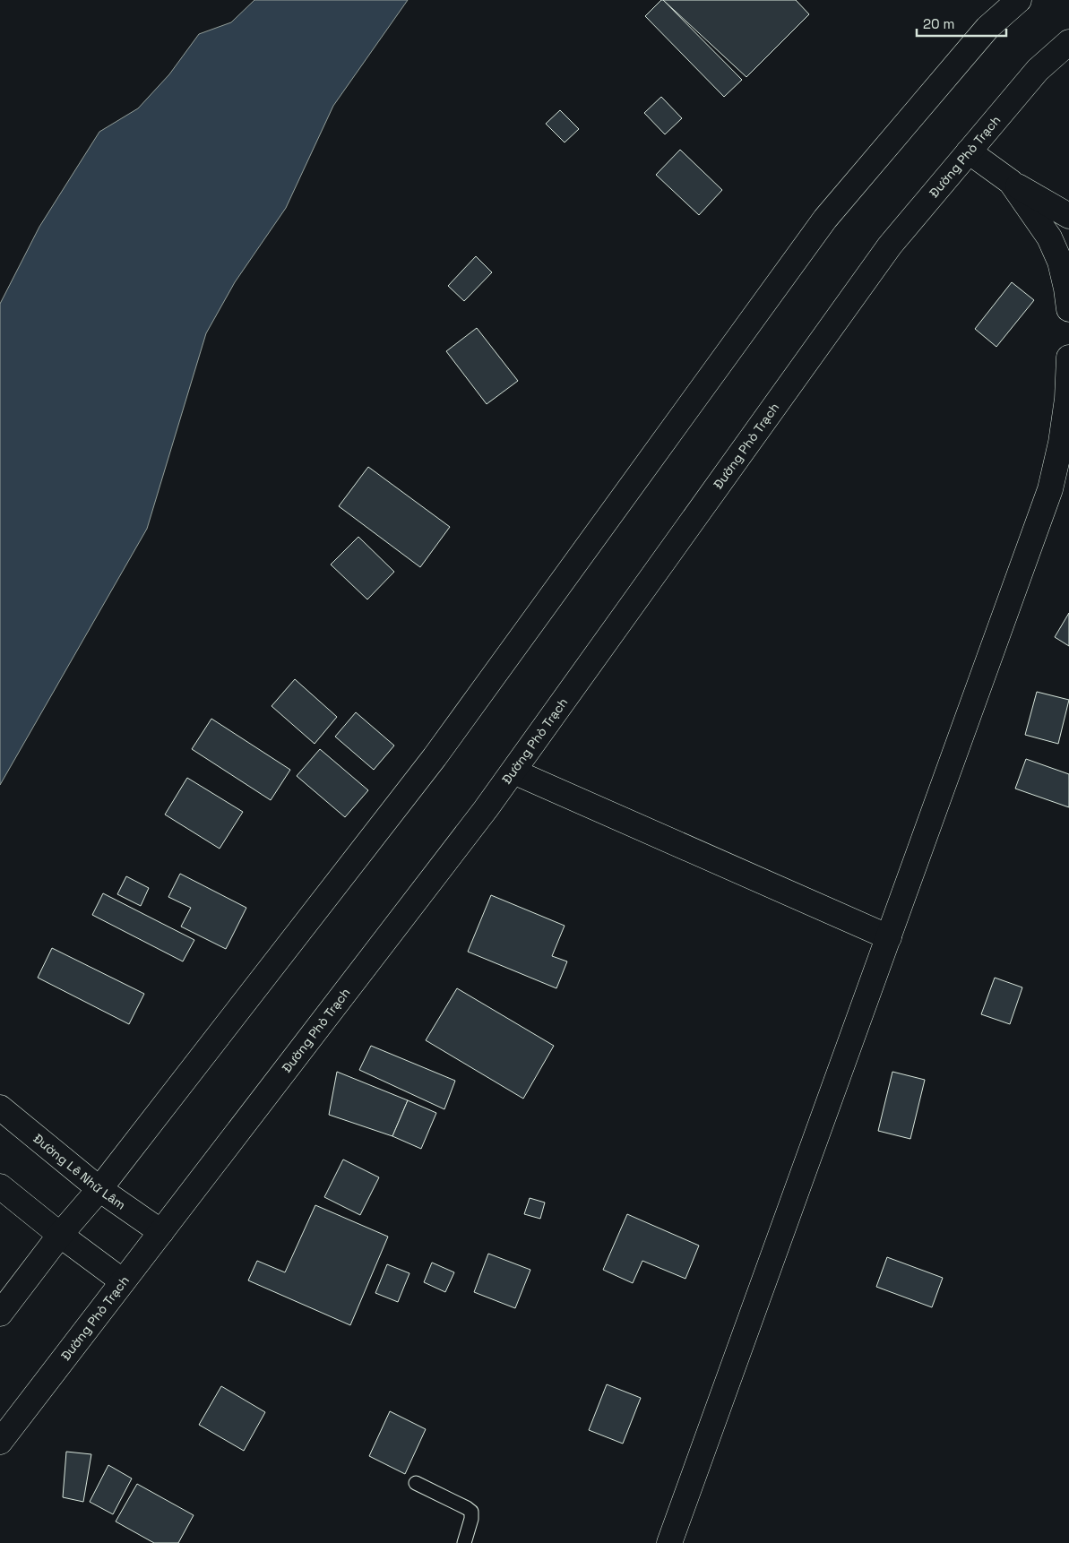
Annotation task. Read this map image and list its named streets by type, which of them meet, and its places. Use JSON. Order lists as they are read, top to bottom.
{
  "streets": {
    "main road": ["Đường Phò Trạch", "Đường Lê Nhữ Lâm"]
  },
  "crossings": [
    ["Đường Phò Trạch", "Đường Lê Nhữ Lâm"]
  ],
  "scale_bar": "20 m"
}
